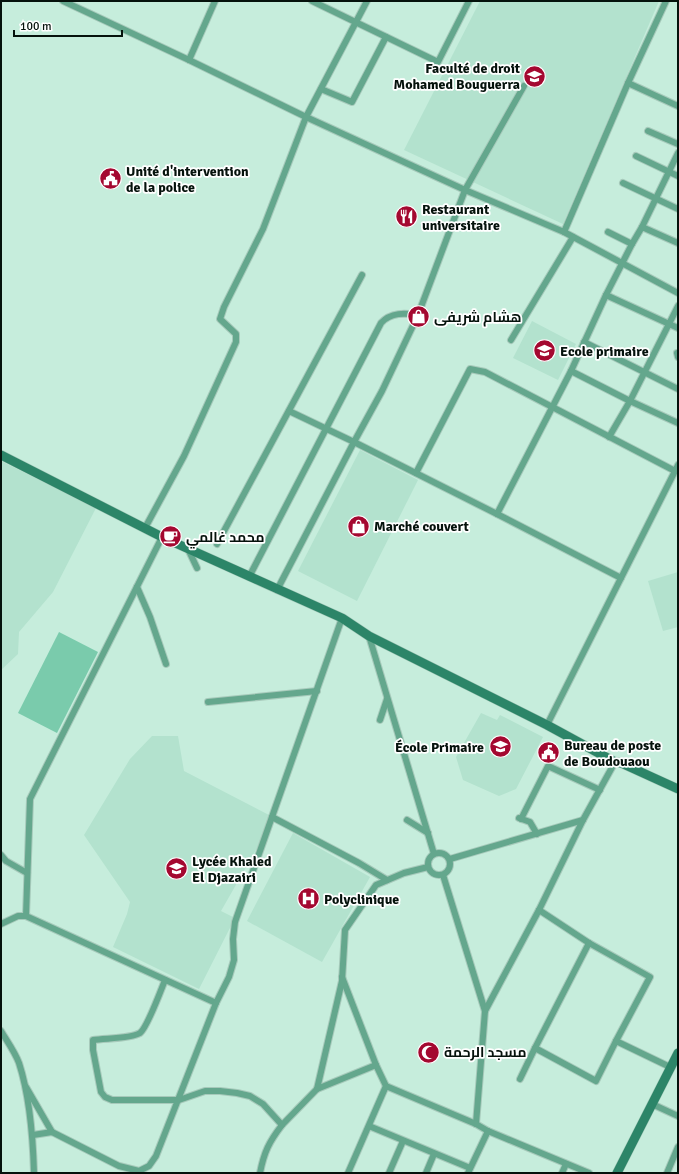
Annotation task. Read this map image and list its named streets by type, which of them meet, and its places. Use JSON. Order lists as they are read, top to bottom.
{
  "places": {
    "school or university": [
      "Faculté de droit Mohamed Bouguerra",
      "Ecole primaire",
      "École Primaire",
      "Lycée Khaled El Djazairi"
    ],
    "public building": ["Unité d'intervention de la police", "Bureau de poste de Boudouaou"],
    "restaurant": ["Restaurant universitaire"],
    "shop": ["هشام شريفى", "Marché couvert"],
    "cafe": ["محمد غالمي"],
    "hospital": ["Polyclinique"],
    "mosque": ["مسجد الرحمة"]
  },
  "scale_bar": "100 m"
}
